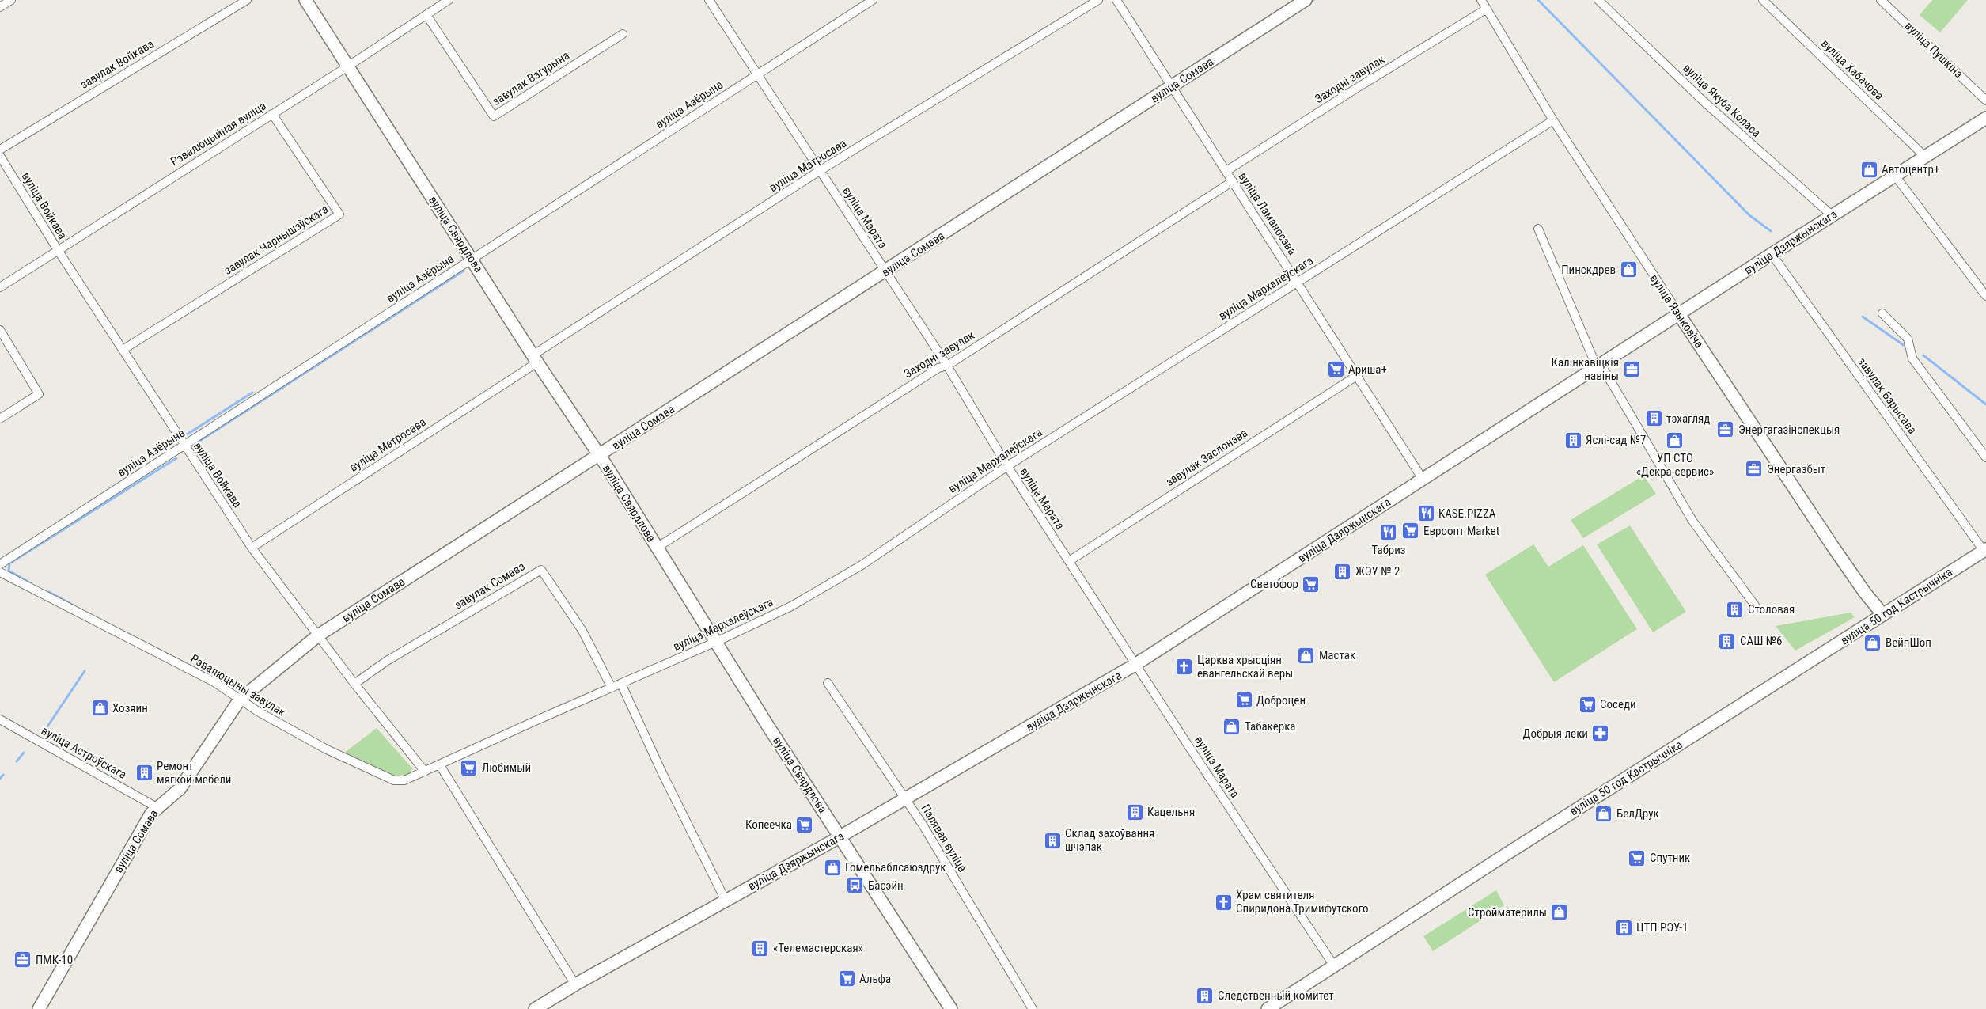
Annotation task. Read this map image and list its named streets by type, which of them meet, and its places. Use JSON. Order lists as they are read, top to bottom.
{
  "streets": {
    "street": [
      "вуліца Пушкіна",
      "завулак Войкава",
      "вуліца Хабачова",
      "завулак Вагурына",
      "Заходні завулак",
      "вуліца Сомава",
      "вуліца Якуба Коласа",
      "вуліца Азёрына",
      "Рэвалюцыйная вуліца",
      "вуліца Матросава",
      "вуліца Войкава",
      "вуліца Ламаносава",
      "вуліца Марата",
      "вуліца Свярдлова",
      "завулак Чарнышэўскага",
      "вуліца Дзяржынскага",
      "вуліца Мархалеўскага",
      "вуліца Языковіча",
      "завулак Барысава",
      "завулак Заслонава",
      "завулак Сомава",
      "вуліца 50 год Кастрычніка",
      "Рэвалюцыны завулак",
      "вуліца Астроўскага",
      "Палявая вуліца"
    ]
  },
  "crossings": [
    ["вуліца Хабачова", "вуліца Дзяржынскага"],
    ["завулак Вагурына", "Рэвалюцыйная вуліца"],
    ["Заходні завулак", "вуліца Ламаносава"],
    ["Заходні завулак", "вуліца Марата"],
    ["Заходні завулак", "вуліца Свярдлова"],
    ["Заходні завулак", "вуліца Языковіча"],
    ["вуліца Сомава", "вуліца Войкава"],
    ["вуліца Сомава", "вуліца Ламаносава"],
    ["вуліца Сомава", "вуліца Марата"],
    ["вуліца Сомава", "вуліца Свярдлова"],
    ["вуліца Сомава", "Рэвалюцыны завулак"],
    ["вуліца Сомава", "вуліца Астроўскага"],
    ["вуліца Якуба Коласа", "вуліца Дзяржынскага"],
    ["вуліца Азёрына", "вуліца Войкава"],
    ["вуліца Азёрына", "вуліца Марата"],
    ["вуліца Азёрына", "вуліца Свярдлова"],
    ["Рэвалюцыйная вуліца", "вуліца Войкава"],
    ["Рэвалюцыйная вуліца", "вуліца Свярдлова"],
    ["Рэвалюцыйная вуліца", "завулак Чарнышэўскага"],
    ["вуліца Матросава", "вуліца Войкава"],
    ["вуліца Матросава", "вуліца Марата"],
    ["вуліца Матросава", "вуліца Свярдлова"],
    ["вуліца Войкава", "завулак Чарнышэўскага"],
    ["вуліца Войкава", "вуліца Мархалеўскага"],
    ["вуліца Войкава", "завулак Сомава"],
    ["вуліца Войкава", "Рэвалюцыны завулак"],
    ["вуліца Ламаносава", "вуліца Дзяржынскага"],
    ["вуліца Ламаносава", "вуліца Мархалеўскага"],
    ["вуліца Ламаносава", "завулак Заслонава"],
    ["вуліца Марата", "вуліца Дзяржынскага"],
    ["вуліца Марата", "вуліца Мархалеўскага"],
    ["вуліца Марата", "завулак Заслонава"],
    ["вуліца Марата", "вуліца 50 год Кастрычніка"],
    ["вуліца Свярдлова", "вуліца Дзяржынскага"],
    ["вуліца Свярдлова", "вуліца Мархалеўскага"],
    ["вуліца Дзяржынскага", "вуліца Языковіча"],
    ["вуліца Дзяржынскага", "завулак Барысава"],
    ["вуліца Дзяржынскага", "Палявая вуліца"],
    ["вуліца Мархалеўскага", "вуліца Языковіча"],
    ["вуліца Мархалеўскага", "завулак Сомава"],
    ["вуліца Мархалеўскага", "Рэвалюцыны завулак"],
    ["вуліца Языковіча", "вуліца 50 год Кастрычніка"],
    ["завулак Барысава", "вуліца 50 год Кастрычніка"]
  ],
  "places": {
    "shop": [
      "Автоцентр+",
      "Пинскдрев",
      "УП СТО «Декра-сервис»",
      "ВейпШоп",
      "Мастак",
      "Хозяин",
      "Табакерка",
      "БелДрук",
      "Гомельаблсаюздрук",
      "Стройматерилы"
    ],
    "supermarket": [
      "Ариша+",
      "Евроопт Market",
      "Светофор",
      "Доброцен",
      "Соседи",
      "Любимый",
      "Копеечка",
      "Спутник",
      "Альфа"
    ],
    "office": [
      "Калінкавіцкія навіны",
      "Энергагазінспекцыя",
      "Энергазбыт",
      "ПМК-10"
    ],
    "building": [
      "тэхагляд",
      "Яслі-сад №7",
      "ЖЭУ № 2",
      "Столовая",
      "САШ №6",
      "Ремонт мягкой мебели",
      "Кацельня",
      "Склад захоўвання шчэпак",
      "ЦТП РЭУ-1",
      "«Телемастерская»",
      "Следственный комитет"
    ],
    "restaurant": ["KASE.PIZZA", "Табриз"],
    "church": ["Царква хрысціян евангельскай веры", "Храм святителя Спиридона Тримифутского"],
    "pharmacy": ["Добрыя леки"],
    "bus stop": ["Басэйн"]
  }
}
